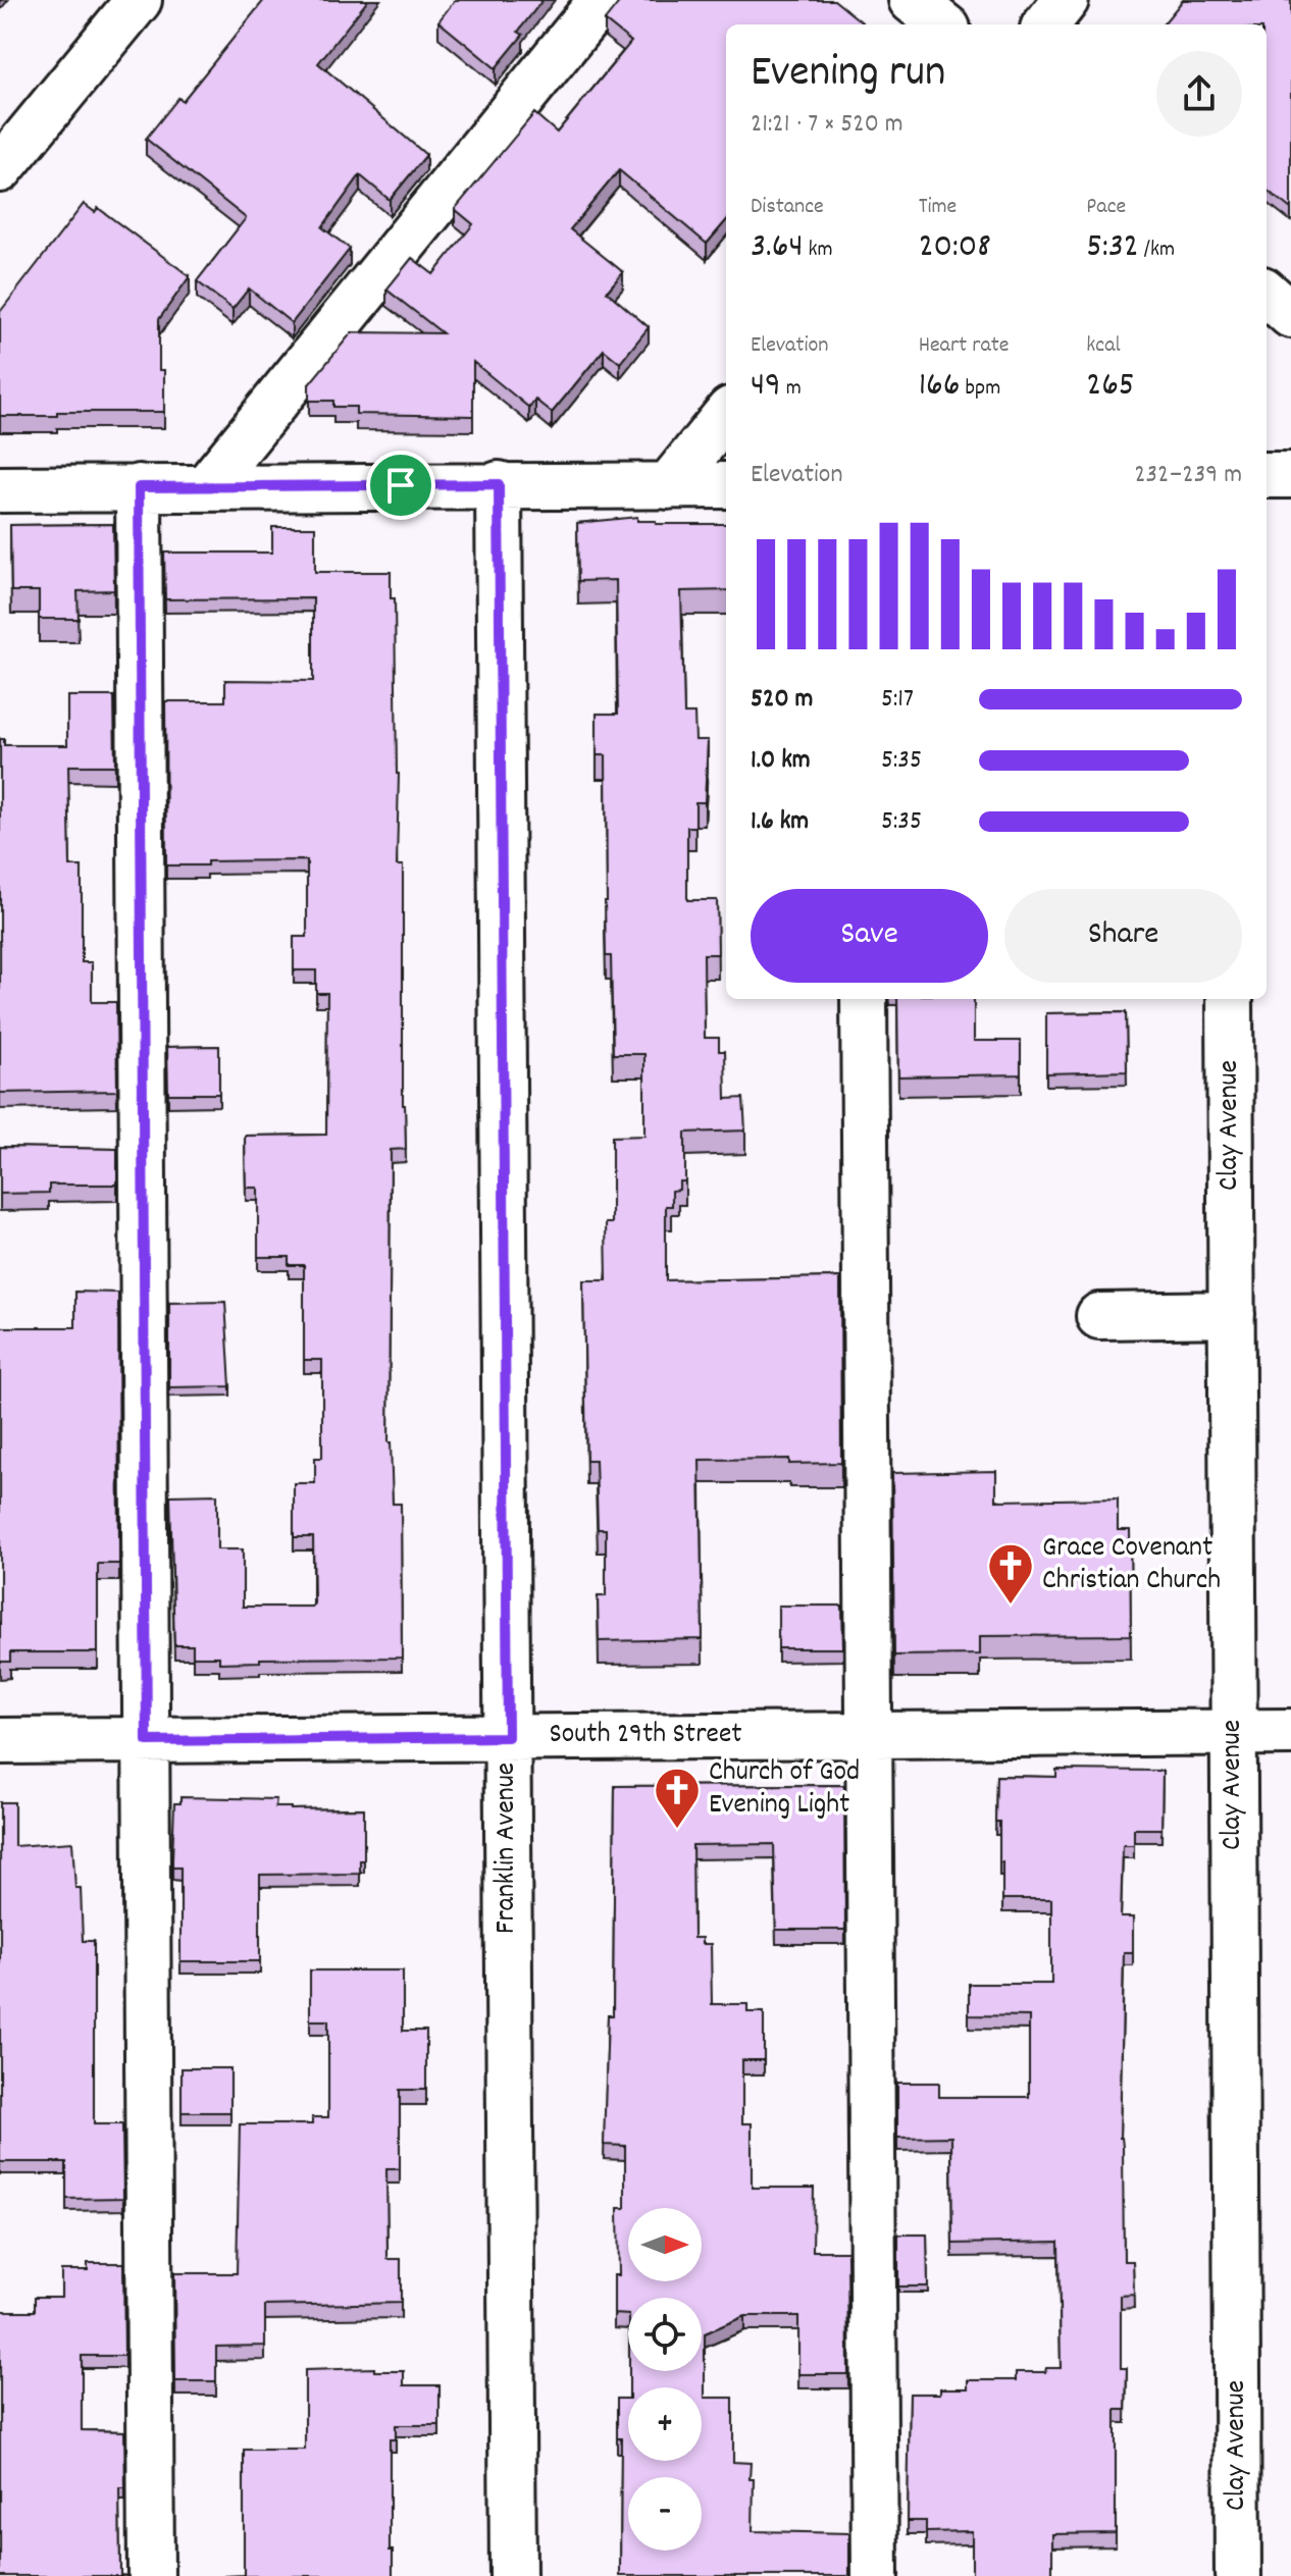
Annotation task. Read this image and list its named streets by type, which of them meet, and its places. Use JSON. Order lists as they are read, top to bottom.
{
  "streets": {
    "street": ["Clay Avenue", "South 29th Street", "Franklin Avenue"]
  },
  "crossings": [
    ["Clay Avenue", "South 29th Street"],
    ["South 29th Street", "Franklin Avenue"]
  ],
  "places": {
    "church": ["Grace Covenant Christian Church", "Church of God Evening Light"]
  },
  "north": "right",
  "page": {
    "heading": ["Evening run", "21:21 · 7 × 520 m"],
    "stats": [
      ["Distance", "3.64 km"],
      ["Time", "20:08"],
      ["Pace", "5:32 /km"],
      ["Elevation", "49 m"],
      ["Heart rate", "166 bpm"],
      ["kcal", "265"]
    ],
    "chart": ["Elevation", "232–239 m"],
    "list": [
      {
        "name": "520 m",
        "note": "5:17"
      },
      {
        "name": "1.0 km",
        "note": "5:35"
      },
      {
        "name": "1.6 km",
        "note": "5:35"
      }
    ],
    "buttons": ["Save", "Share"],
    "map_buttons": ["+", "−"]
  }
}
